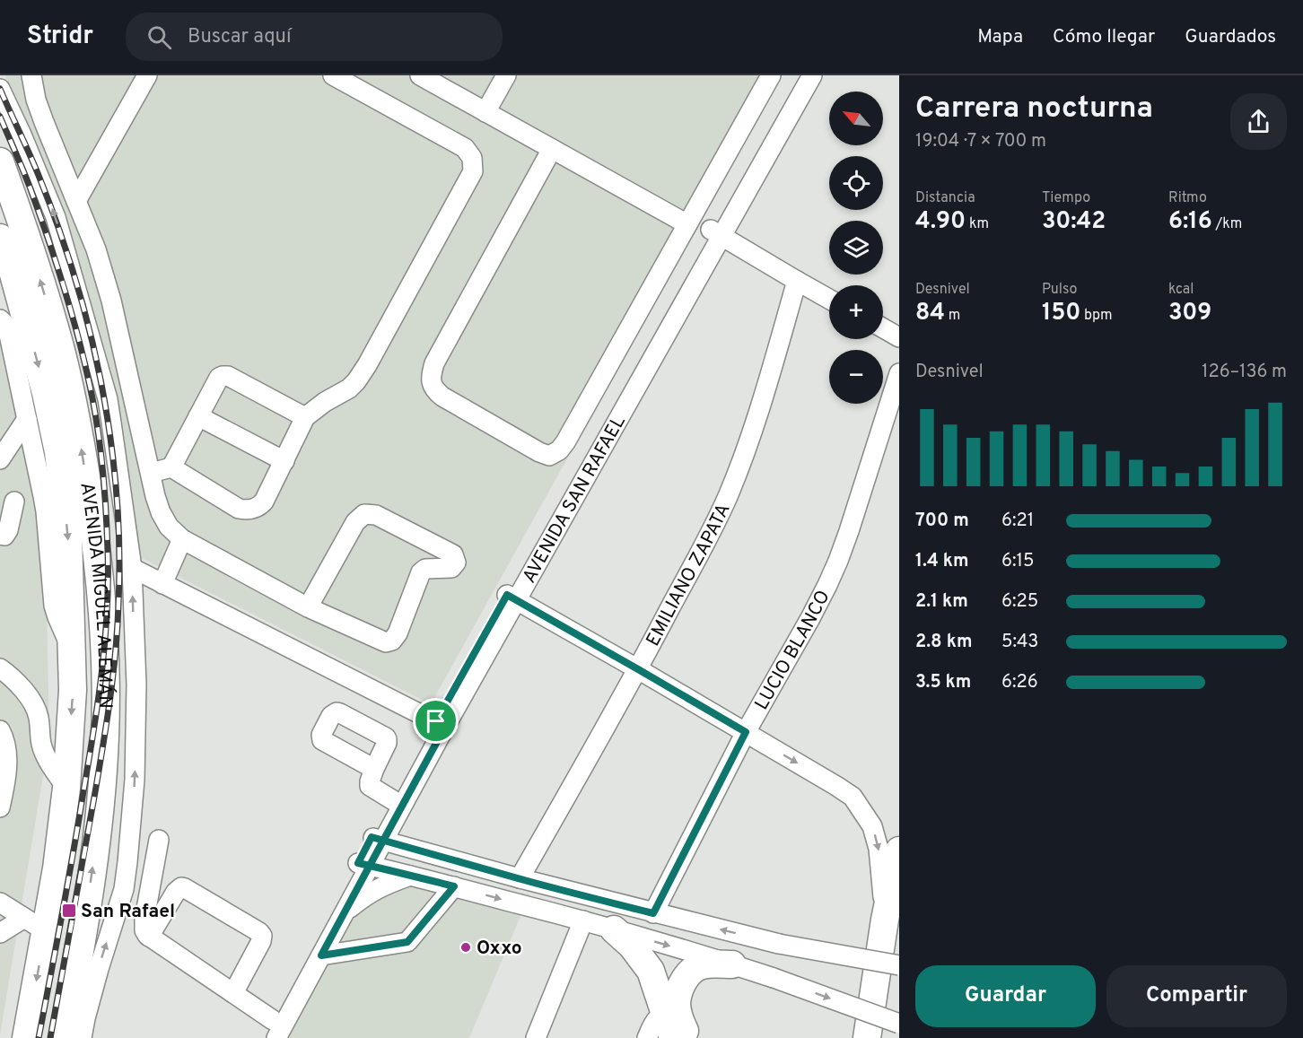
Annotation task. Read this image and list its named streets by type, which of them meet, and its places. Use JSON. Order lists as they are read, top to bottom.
{
  "streets": {
    "highway": ["AVENIDA MIGUEL ALEMÁN"],
    "street": ["AVENIDA SAN RAFAEL", "EMILIANO ZAPATA", "LUCIO BLANCO"]
  },
  "places": {
    "transit": ["San Rafael"],
    "other": ["Oxxo"]
  },
  "north": "top left",
  "page": {
    "header": "Stridr",
    "search": "Buscar aquí",
    "nav": ["Mapa", "Cómo llegar", "Guardados"],
    "heading": ["Carrera nocturna", "19:04 · 7 × 700 m"],
    "map_buttons": ["+", "−"],
    "stats": [
      ["Distancia", "4.90 km"],
      ["Tiempo", "30:42"],
      ["Ritmo", "6:16 /km"],
      ["Desnivel", "84 m"],
      ["Pulso", "150 bpm"],
      ["kcal", "309"]
    ],
    "chart": ["Desnivel", "126–136 m"],
    "list": [
      {
        "name": "700 m",
        "note": "6:21"
      },
      {
        "name": "1.4 km",
        "note": "6:15"
      },
      {
        "name": "2.1 km",
        "note": "6:25"
      },
      {
        "name": "2.8 km",
        "note": "5:43"
      },
      {
        "name": "3.5 km",
        "note": "6:26"
      }
    ],
    "buttons": ["Guardar", "Compartir"]
  }
}
